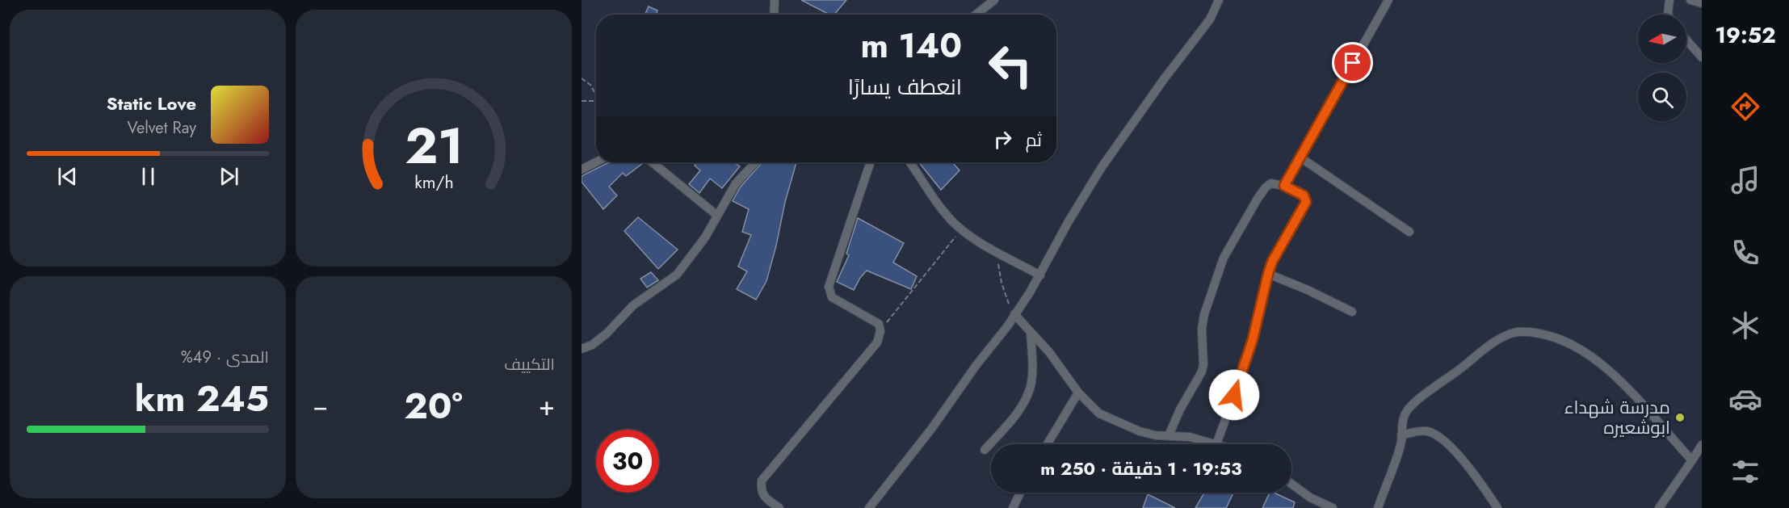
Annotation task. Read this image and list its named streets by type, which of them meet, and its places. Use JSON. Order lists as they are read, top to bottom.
{
  "places": ["مدرسة شهداء ابوشعيره"],
  "north": "left",
  "page": {
    "tabs": "19:52",
    "turn": ["140 m", "انعطف يسارًا"],
    "song": ["Static Love", "Velvet Ray"],
    "then": "ثم",
    "tile": [
      "التكييف",
      ["المدى · 49%", "245 km"]
    ],
    "heat": ["−", "20°", "+"],
    "limit": "30",
    "trip": "19:53 · 1 دقيقة · 250 m",
    "gauge": ["21", "km/h"]
  }
}
